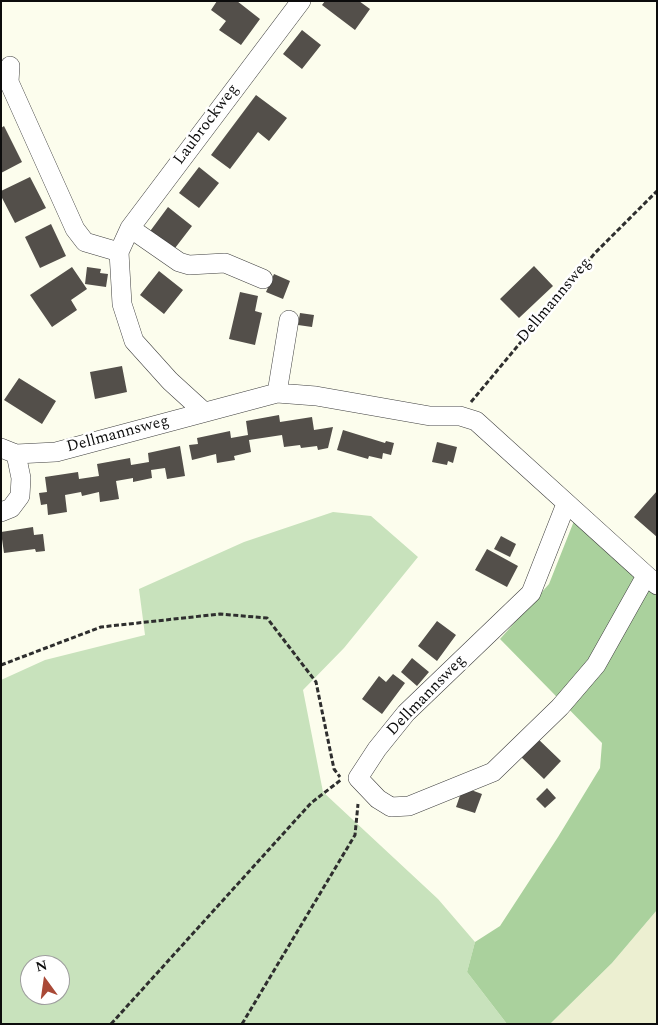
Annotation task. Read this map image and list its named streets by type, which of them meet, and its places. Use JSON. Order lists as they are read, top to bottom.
{
  "streets": {
    "street": ["Laubrockweg", "Dellmannsweg"]
  },
  "crossings": [
    ["Laubrockweg", "Dellmannsweg"]
  ],
  "north": "top"
}
